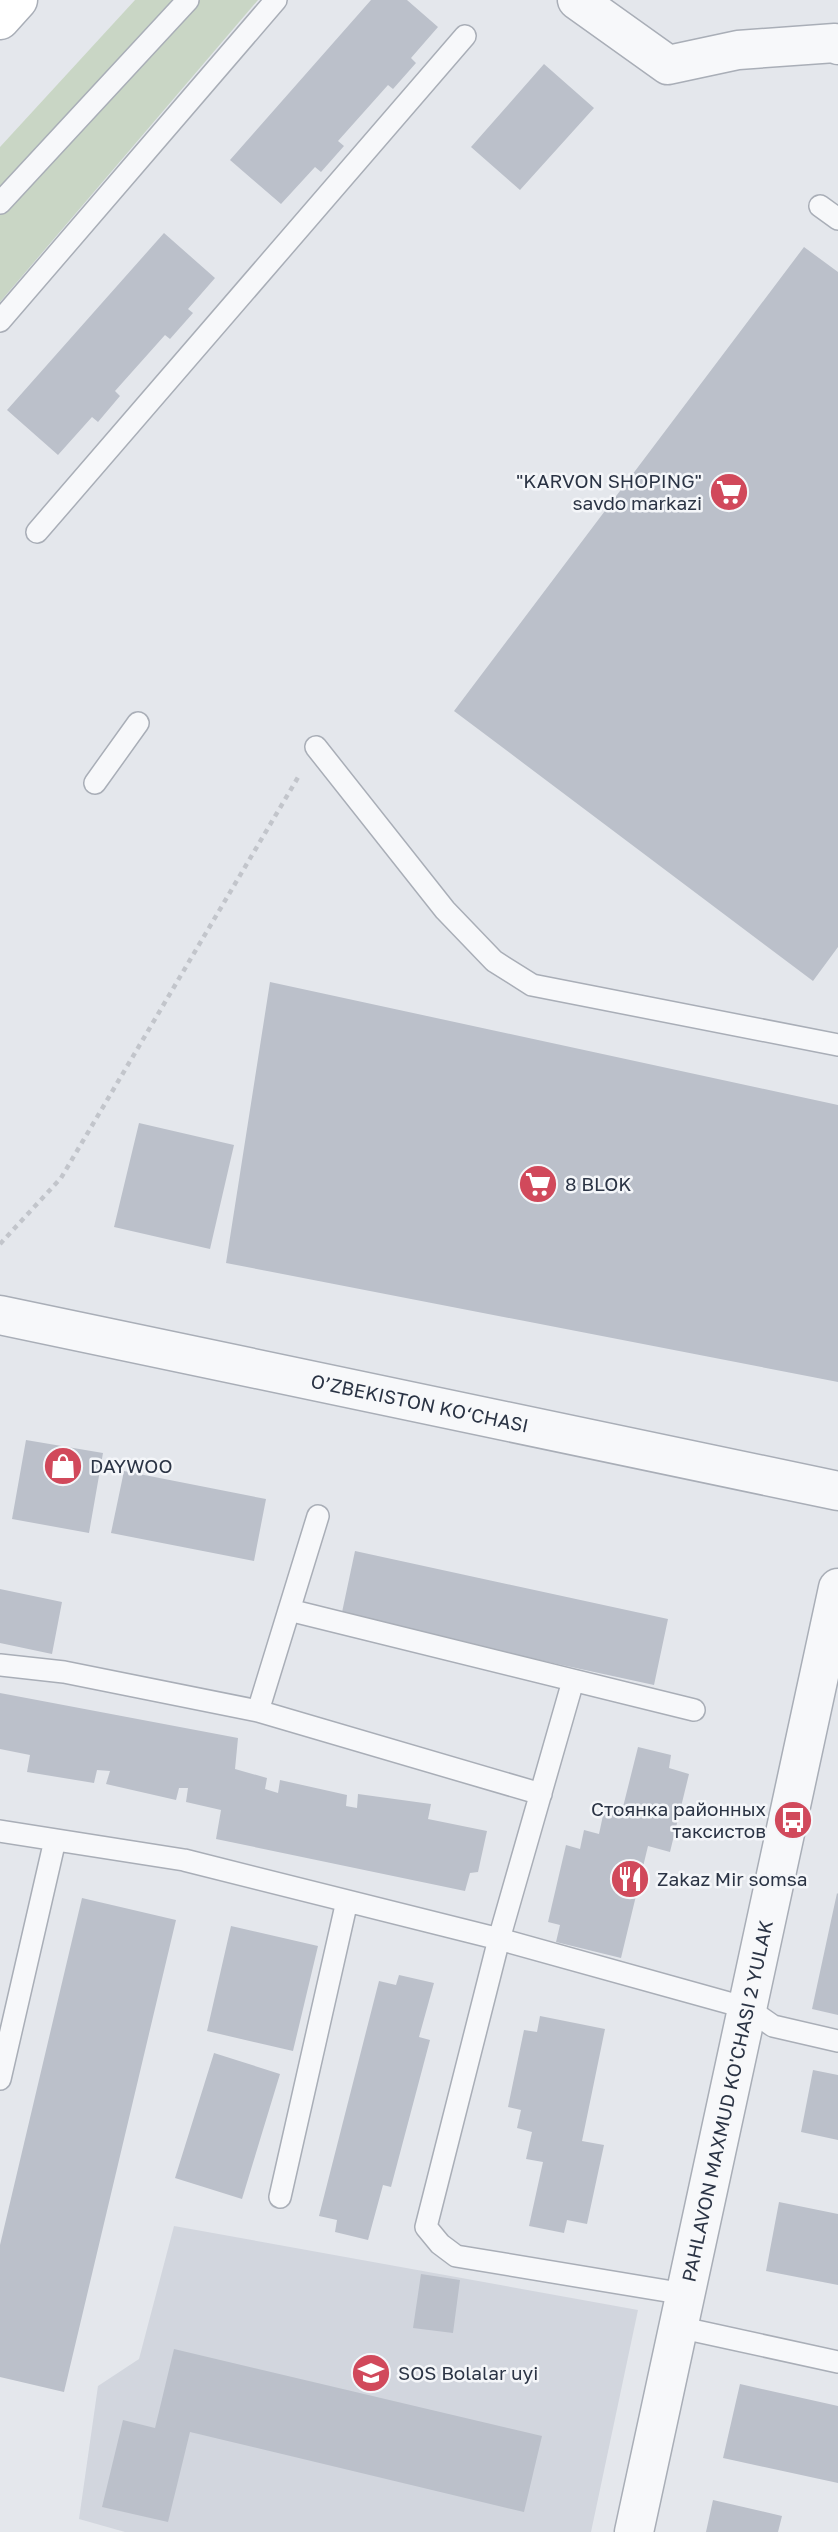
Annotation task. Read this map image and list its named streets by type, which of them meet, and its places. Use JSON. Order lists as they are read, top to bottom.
{
  "streets": {
    "street": ["O’ZBEKISTON KO‘CHASI", "PAHLAVON MAXMUD KO'CHASI 2 YULAK"]
  },
  "places": {
    "supermarket": ["\"KARVON SHOPING\" savdo markazi", "8 BLOK"],
    "shop": ["DAYWOO"],
    "bus stop": ["Стоянка районных таксистов"],
    "restaurant": ["Zakaz Mir somsa"],
    "school or university": ["SOS Bolalar uyi"]
  }
}
